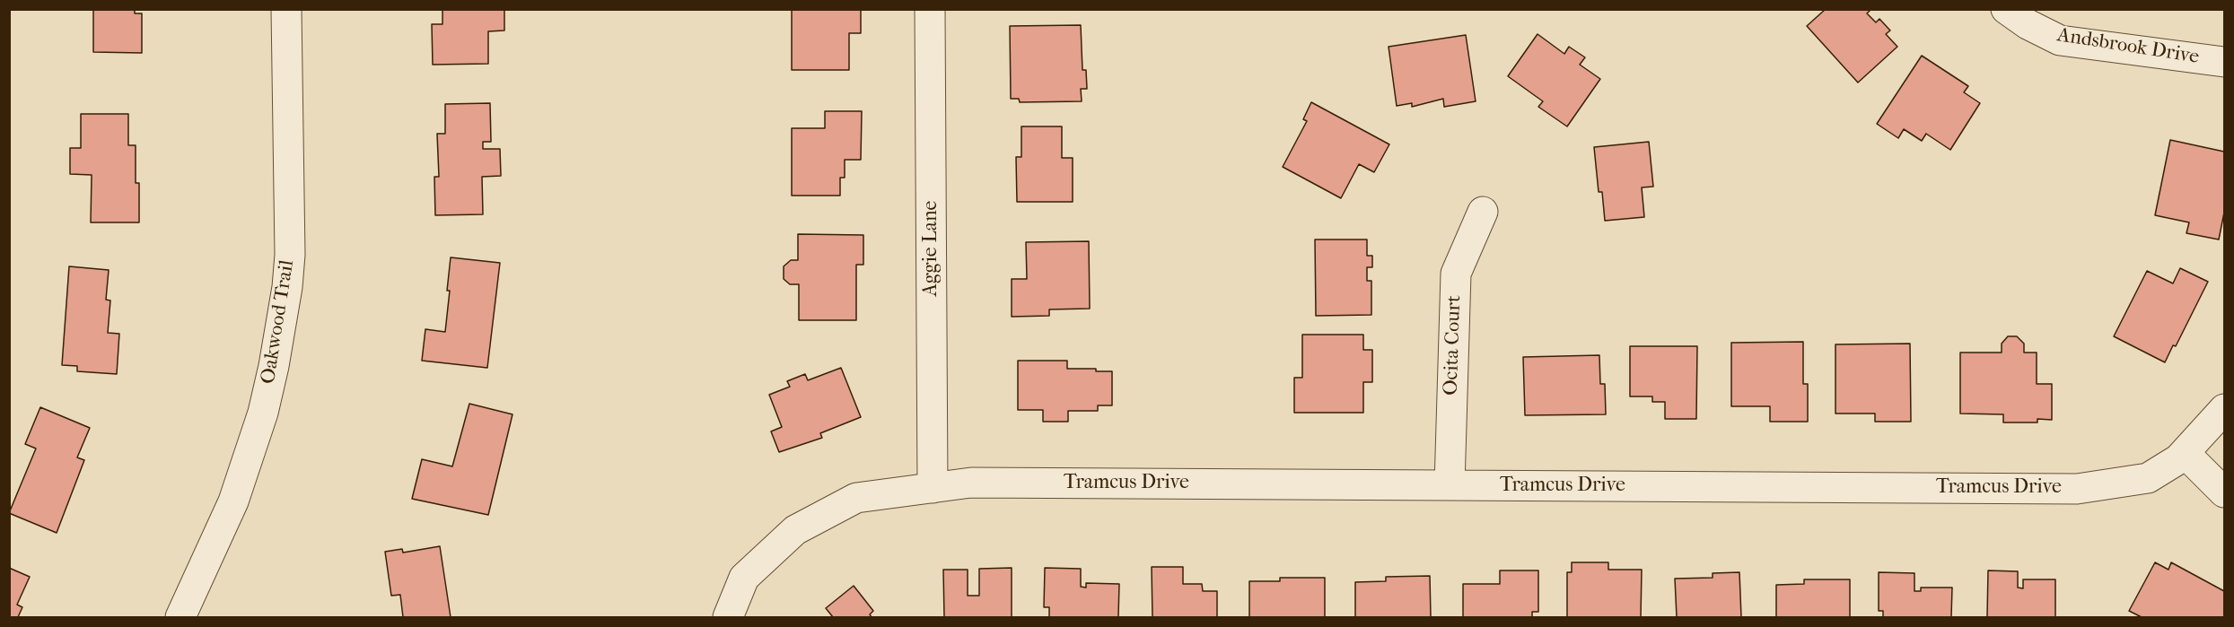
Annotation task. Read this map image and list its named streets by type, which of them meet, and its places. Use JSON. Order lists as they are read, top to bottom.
{
  "streets": {
    "street": [
      "Andsbrook Drive",
      "Aggie Lane",
      "Oakwood Trail",
      "Ocita Court",
      "Tramcus Drive"
    ]
  },
  "crossings": [
    ["Aggie Lane", "Tramcus Drive"],
    ["Ocita Court", "Tramcus Drive"]
  ]
}
